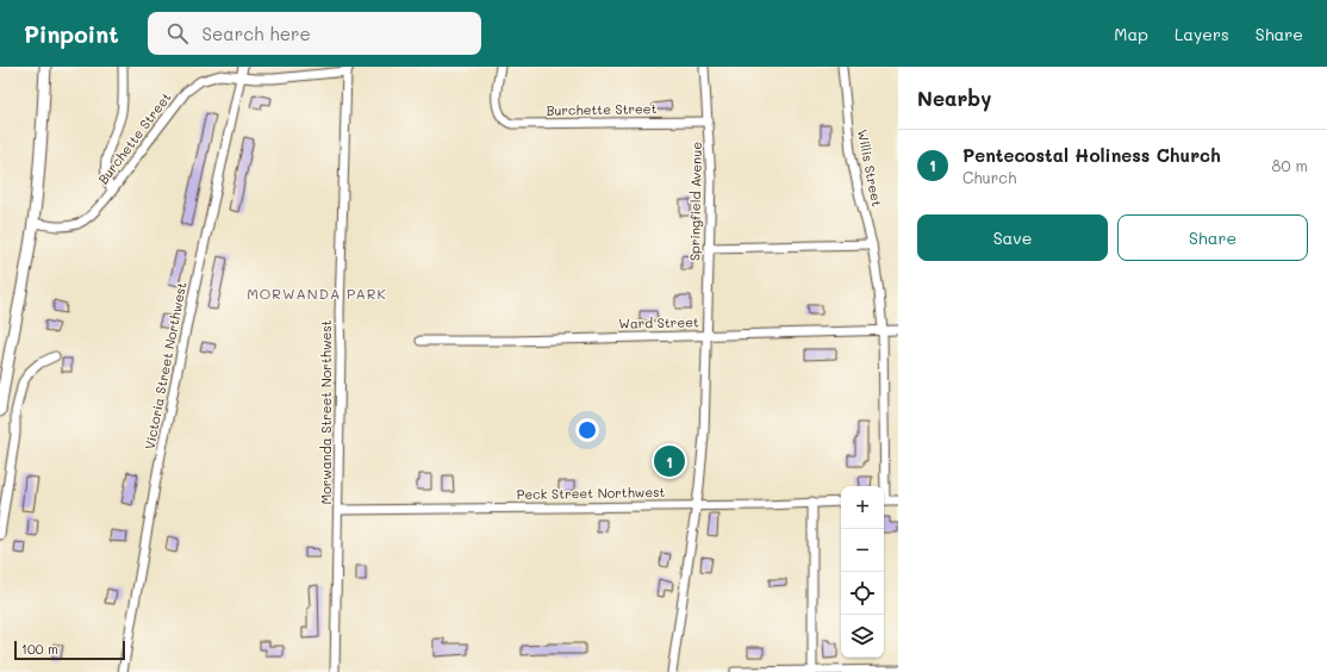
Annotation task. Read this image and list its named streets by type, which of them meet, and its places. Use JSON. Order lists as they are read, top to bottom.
{
  "streets": {
    "street": [
      "Burchette Street",
      "Willis Street",
      "Springfield Avenue",
      "Ward Street",
      "Victoria Street Northwest",
      "Morwanda Street Northwest",
      "Peck Street Northwest"
    ]
  },
  "crossings": [
    ["Burchette Street", "Springfield Avenue"],
    ["Burchette Street", "Victoria Street Northwest"],
    ["Burchette Street", "Morwanda Street Northwest"],
    ["Willis Street", "Ward Street"],
    ["Springfield Avenue", "Ward Street"],
    ["Springfield Avenue", "Peck Street Northwest"],
    ["Morwanda Street Northwest", "Peck Street Northwest"]
  ],
  "districts": ["MORWANDA PARK"],
  "scale_bar": "100 m",
  "page": {
    "header": "Pinpoint",
    "search": "Search here",
    "nav": ["Map", "Layers", "Share"],
    "heading": "Nearby",
    "list": [
      {
        "mark": "1",
        "name": "Pentecostal Holiness Church",
        "note": "Church",
        "value": "80 m"
      }
    ],
    "buttons": ["Save", "Share"],
    "pins": "1",
    "map_buttons": ["+", "−"],
    "scale": "100 m"
  }
}
